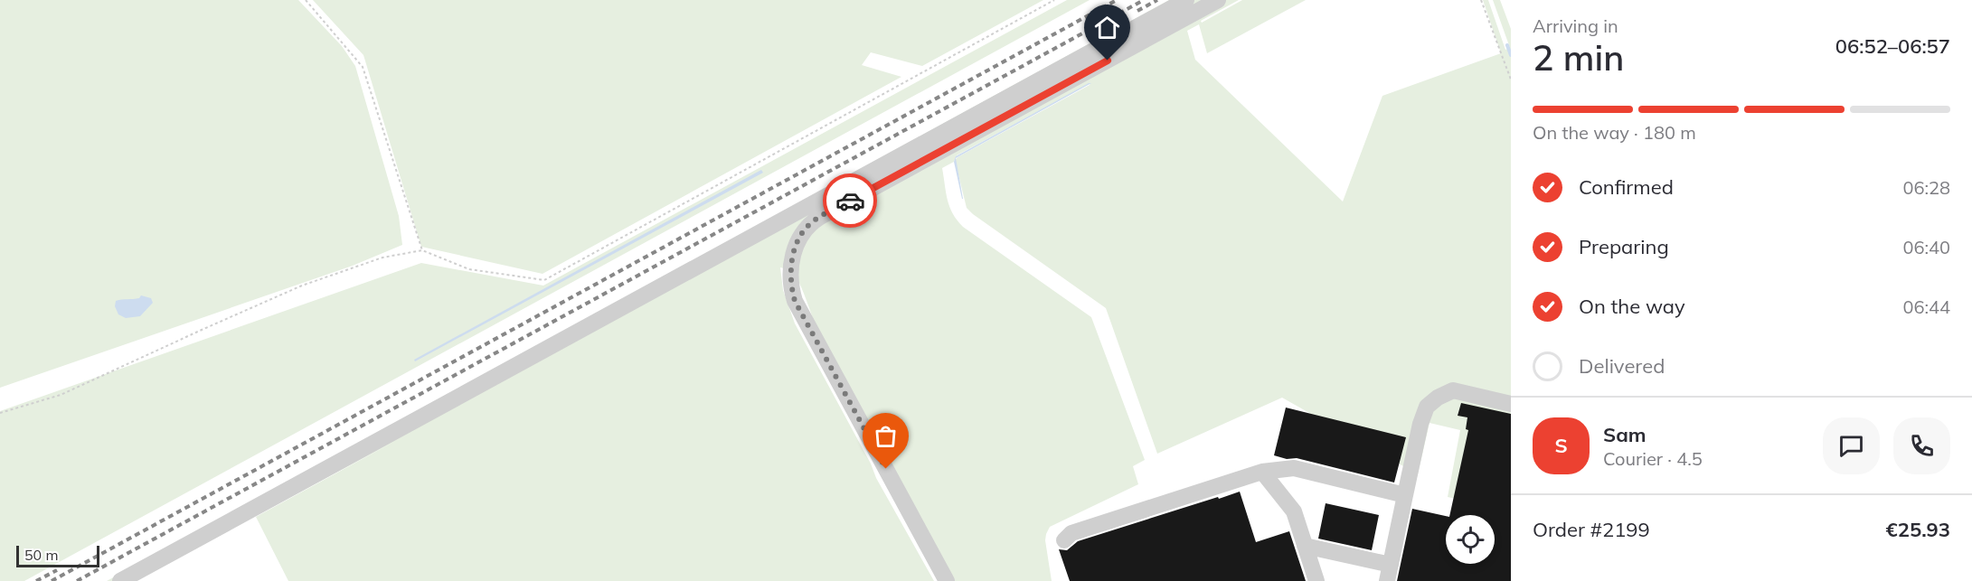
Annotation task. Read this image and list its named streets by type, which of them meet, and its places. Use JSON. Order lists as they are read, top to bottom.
{
  "scale_bar": "50 m",
  "page": {
    "heading": ["2 min", "Arriving in", "06:52–06:57"],
    "panel": [
      "Sam",
      "Courier · 4.5",
      "Order #2199",
      "€25.93"
    ],
    "bar": "On the way · 180 m",
    "list": [
      ["Confirmed", "06:28"],
      ["Preparing", "06:40"],
      ["On the way", "06:44"],
      "Delivered"
    ],
    "round": "S",
    "scale": "50 m"
  }
}
